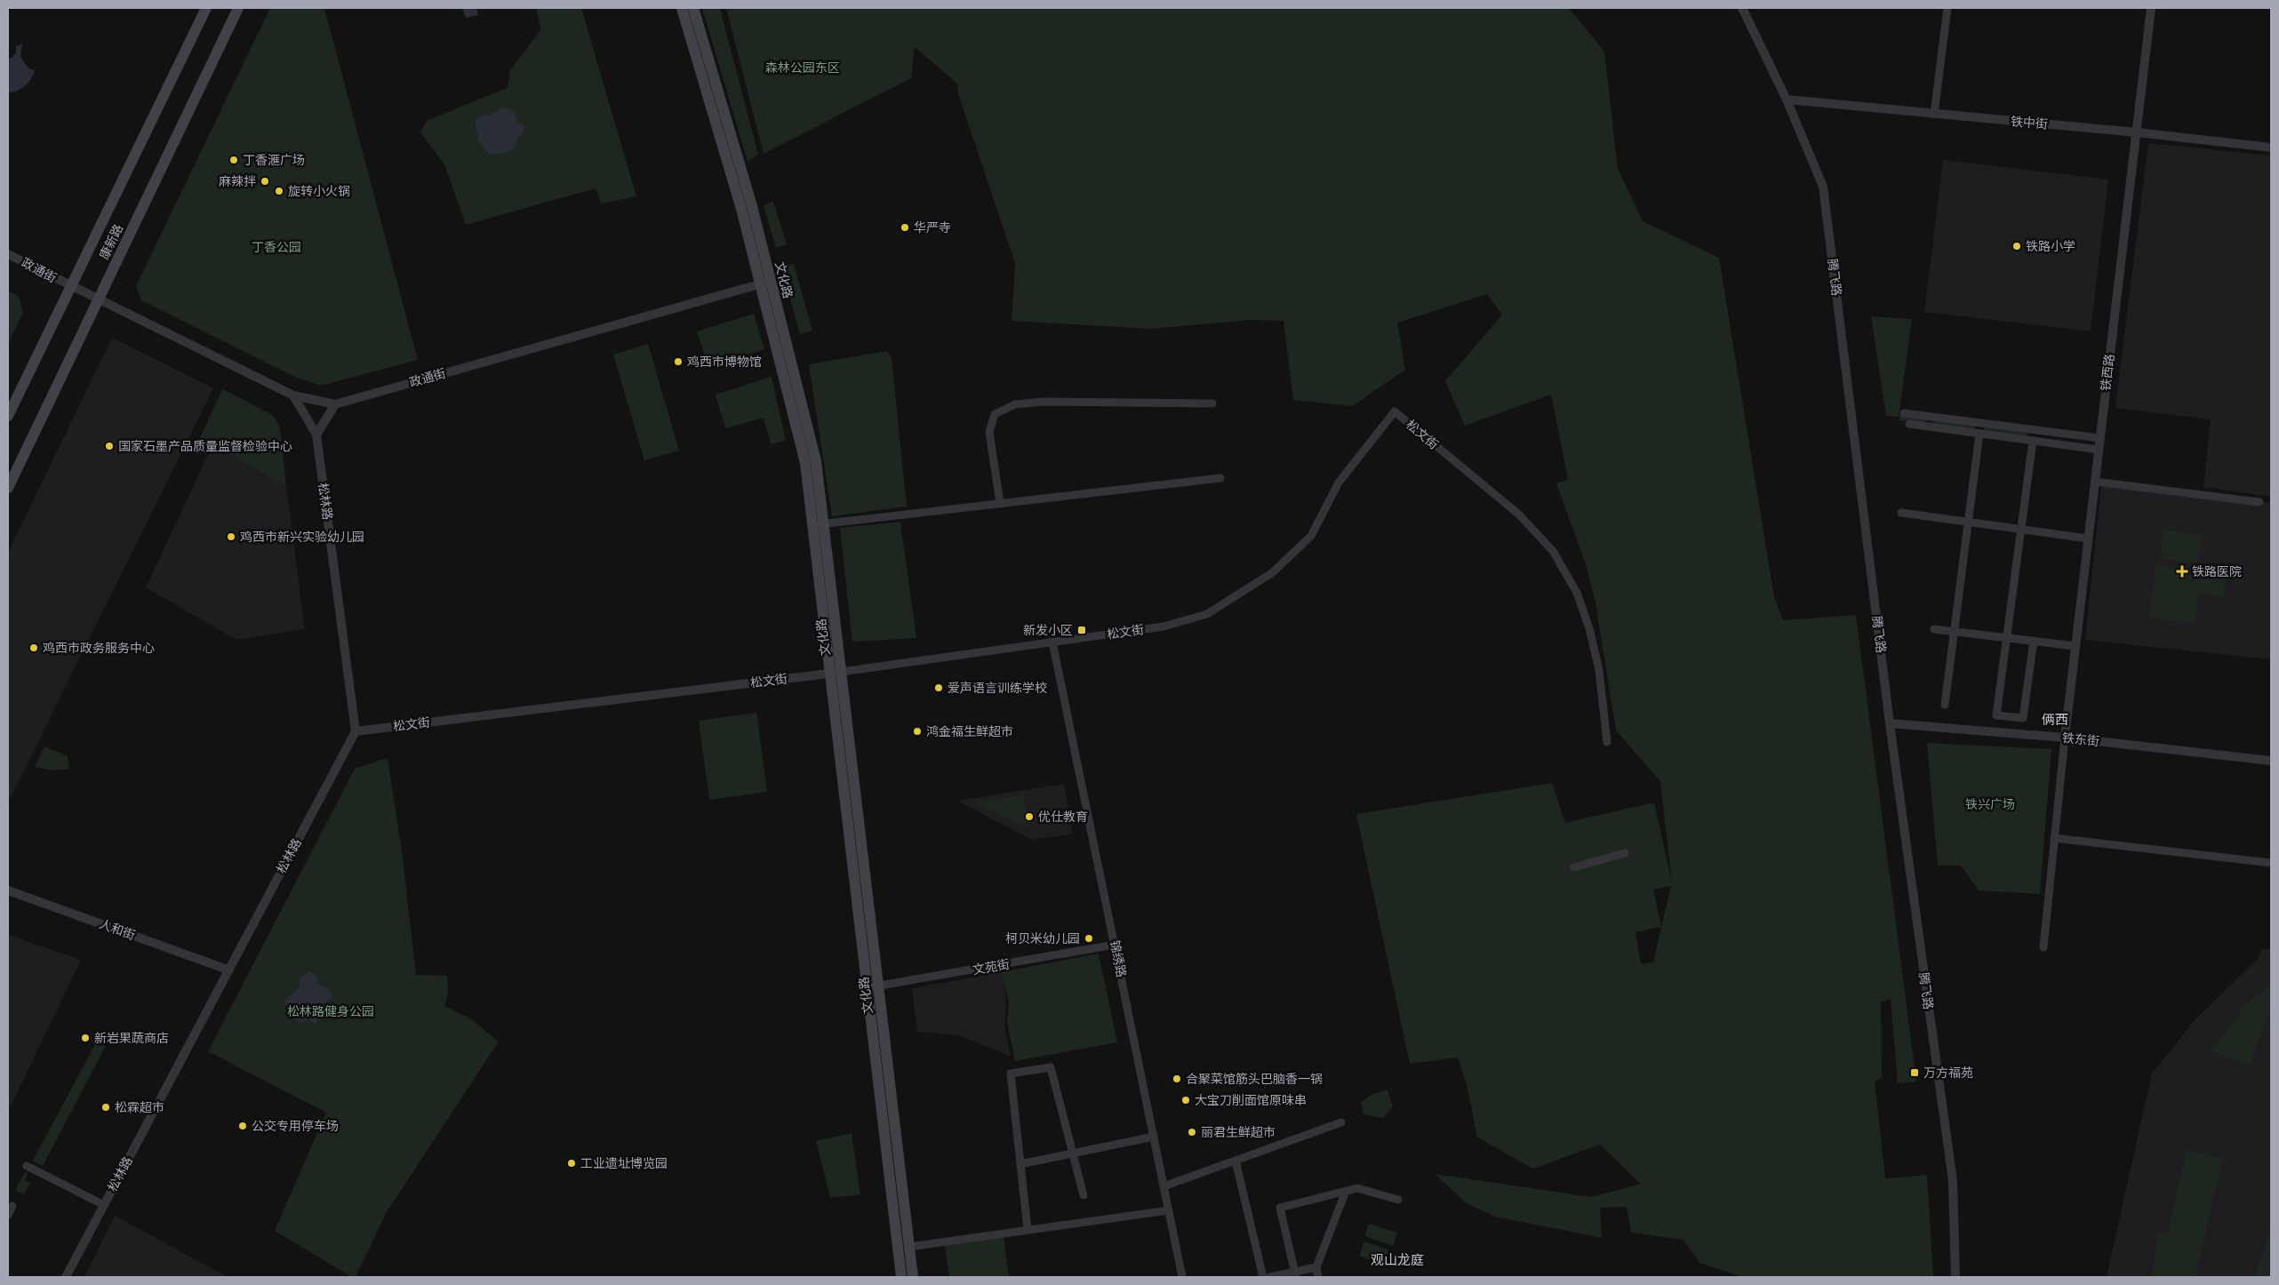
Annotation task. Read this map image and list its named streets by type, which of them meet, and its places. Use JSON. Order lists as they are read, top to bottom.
{
  "streets": {
    "main road": ["康新路", "文化路"],
    "street": [
      "铁中街",
      "政通街",
      "腾飞路",
      "铁西路",
      "松文街",
      "松林路",
      "铁东街",
      "人和街",
      "锦绣路",
      "文苑街"
    ]
  },
  "crossings": [
    ["铁中街", "腾飞路"],
    ["铁中街", "铁西路"],
    ["康新路", "政通街"],
    ["政通街", "文化路"],
    ["腾飞路", "铁东街"],
    ["文化路", "松文街"],
    ["文化路", "文苑街"],
    ["铁西路", "铁东街"],
    ["松文街", "松林路"],
    ["松文街", "锦绣路"],
    ["松林路", "人和街"],
    ["锦绣路", "文苑街"]
  ],
  "districts": ["俩西", "观山龙庭"],
  "parks": [
    "森林公园东区",
    "丁香公园",
    "铁兴广场",
    "松林路健身公园"
  ],
  "places": {
    "other": [
      "丁香滙广场",
      "麻辣拌",
      "旋转小火锅",
      "华严寺",
      "铁路小学",
      "鸡西市博物馆",
      "国家石墨产品质量监督检验中心",
      "鸡西市新兴实验幼儿园",
      "鸡西市政务服务中心",
      "爱声语言训练学校",
      "鸿金福生鲜超市",
      "优仕教育",
      "柯贝米幼儿园",
      "新岩果蔬商店",
      "合聚菜馆筋头巴脑香一锅",
      "大宝刀削面馆原味串",
      "松霖超市",
      "公交专用停车场",
      "丽君生鲜超市",
      "工业遗址博览园"
    ],
    "health": ["铁路医院"],
    "transit": ["新发小区", "万方福苑"]
  }
}
